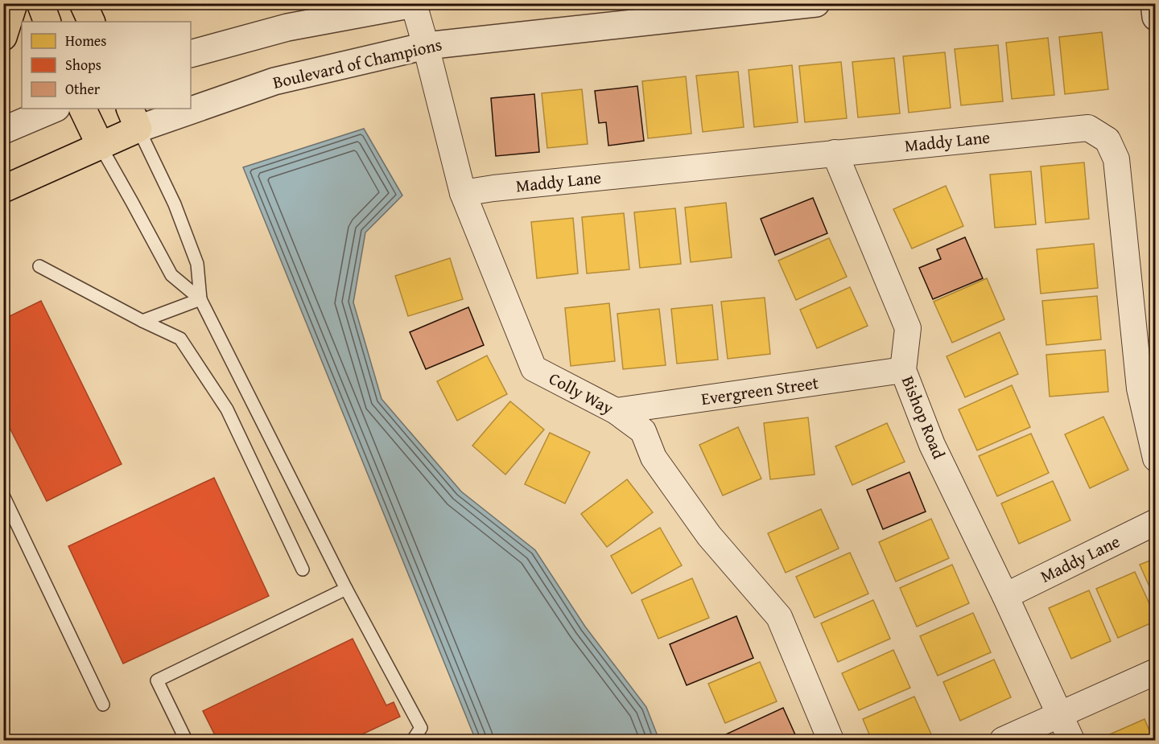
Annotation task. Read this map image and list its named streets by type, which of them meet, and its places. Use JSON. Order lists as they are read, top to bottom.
{
  "streets": {
    "main road": ["Boulevard of Champions"],
    "street": [
      "Maddy Lane",
      "Evergreen Street",
      "Colly Way",
      "Bishop Road"
    ]
  },
  "crossings": [
    ["Boulevard of Champions", "Colly Way"],
    ["Maddy Lane", "Colly Way"],
    ["Maddy Lane", "Bishop Road"],
    ["Evergreen Street", "Colly Way"],
    ["Evergreen Street", "Bishop Road"]
  ],
  "legend": ["Homes", "Shops", "Other"]
}
